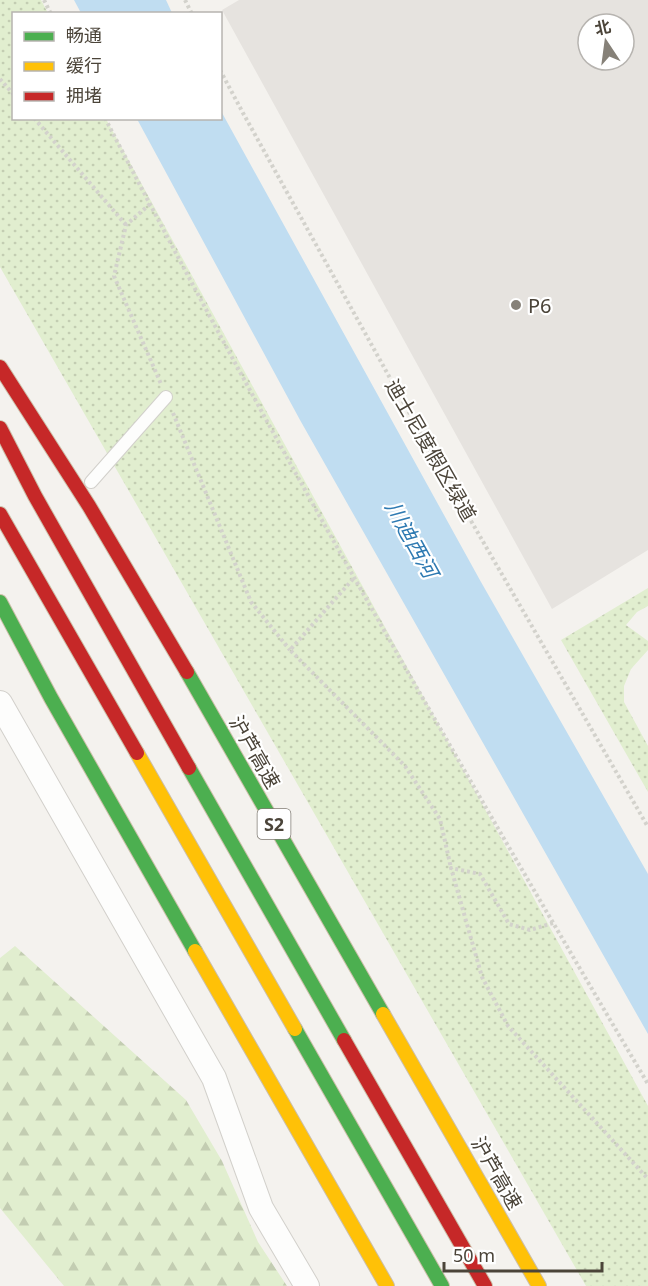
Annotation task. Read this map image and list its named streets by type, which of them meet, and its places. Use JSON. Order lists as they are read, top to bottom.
{
  "streets": {
    "highway": ["沪芦高速", "S2"],
    "path": ["迪士尼度假区绿道"]
  },
  "water": ["川迪西河"],
  "places": ["P6"],
  "legend": ["畅通", "缓行", "拥堵"],
  "scale_bar": "50 m",
  "north": "top"
}
